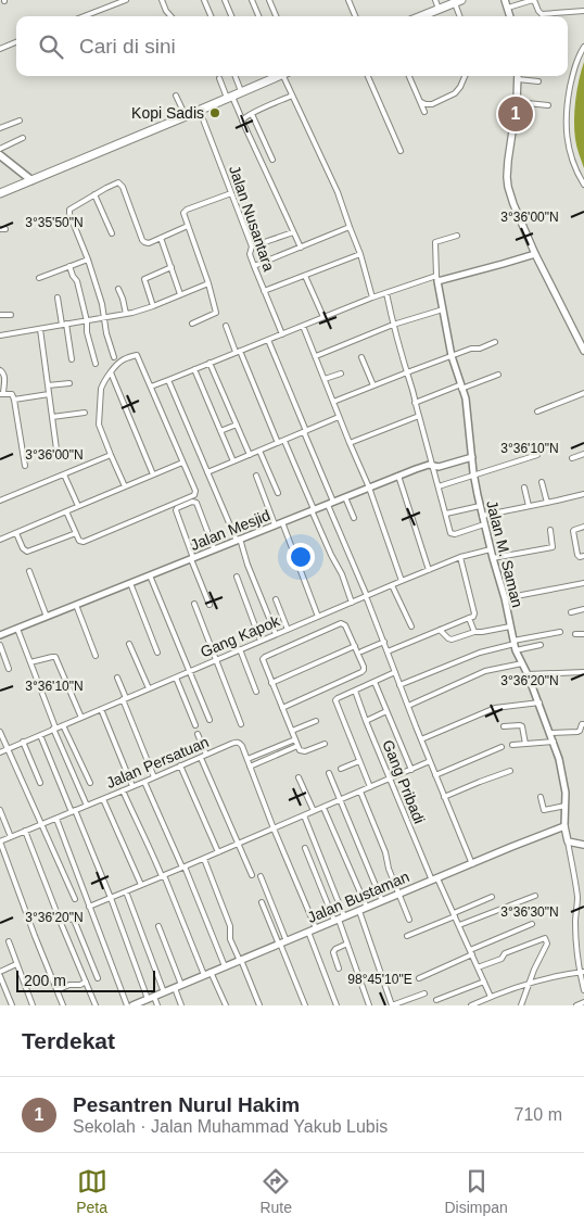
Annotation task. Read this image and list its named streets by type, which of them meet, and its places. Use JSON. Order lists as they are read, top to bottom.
{
  "streets": {
    "main road": ["Jalan Bustaman"],
    "street": [
      "Jalan Nusantara",
      "Jalan Mesjid",
      "Jalan M. Saman",
      "Gang Kapok",
      "Jalan Persatuan",
      "Gang Pribadi"
    ]
  },
  "crossings": [
    ["Jalan Mesjid", "Jalan M. Saman"],
    ["Jalan M. Saman", "Gang Kapok"],
    ["Jalan M. Saman", "Jalan Bustaman"],
    ["Gang Pribadi", "Jalan Bustaman"]
  ],
  "places": ["Kopi Sadis"],
  "scale_bar": "200 m",
  "page": {
    "search": "Cari di sini",
    "pins": "1",
    "scale": "200 m",
    "heading": "Terdekat",
    "list": [
      {
        "mark": "1",
        "name": "Pesantren Nurul Hakim",
        "note": "Sekolah · Jalan Muhammad Yakub Lubis",
        "value": "710 m"
      }
    ],
    "nav": ["Peta", "Rute", "Disimpan"]
  },
  "coordinates": [
    "3°36'00\"N",
    "3°35'50\"N",
    "3°36'10\"N",
    "3°36'20\"N",
    "3°36'30\"N",
    "98°45'10\"E"
  ]
}
